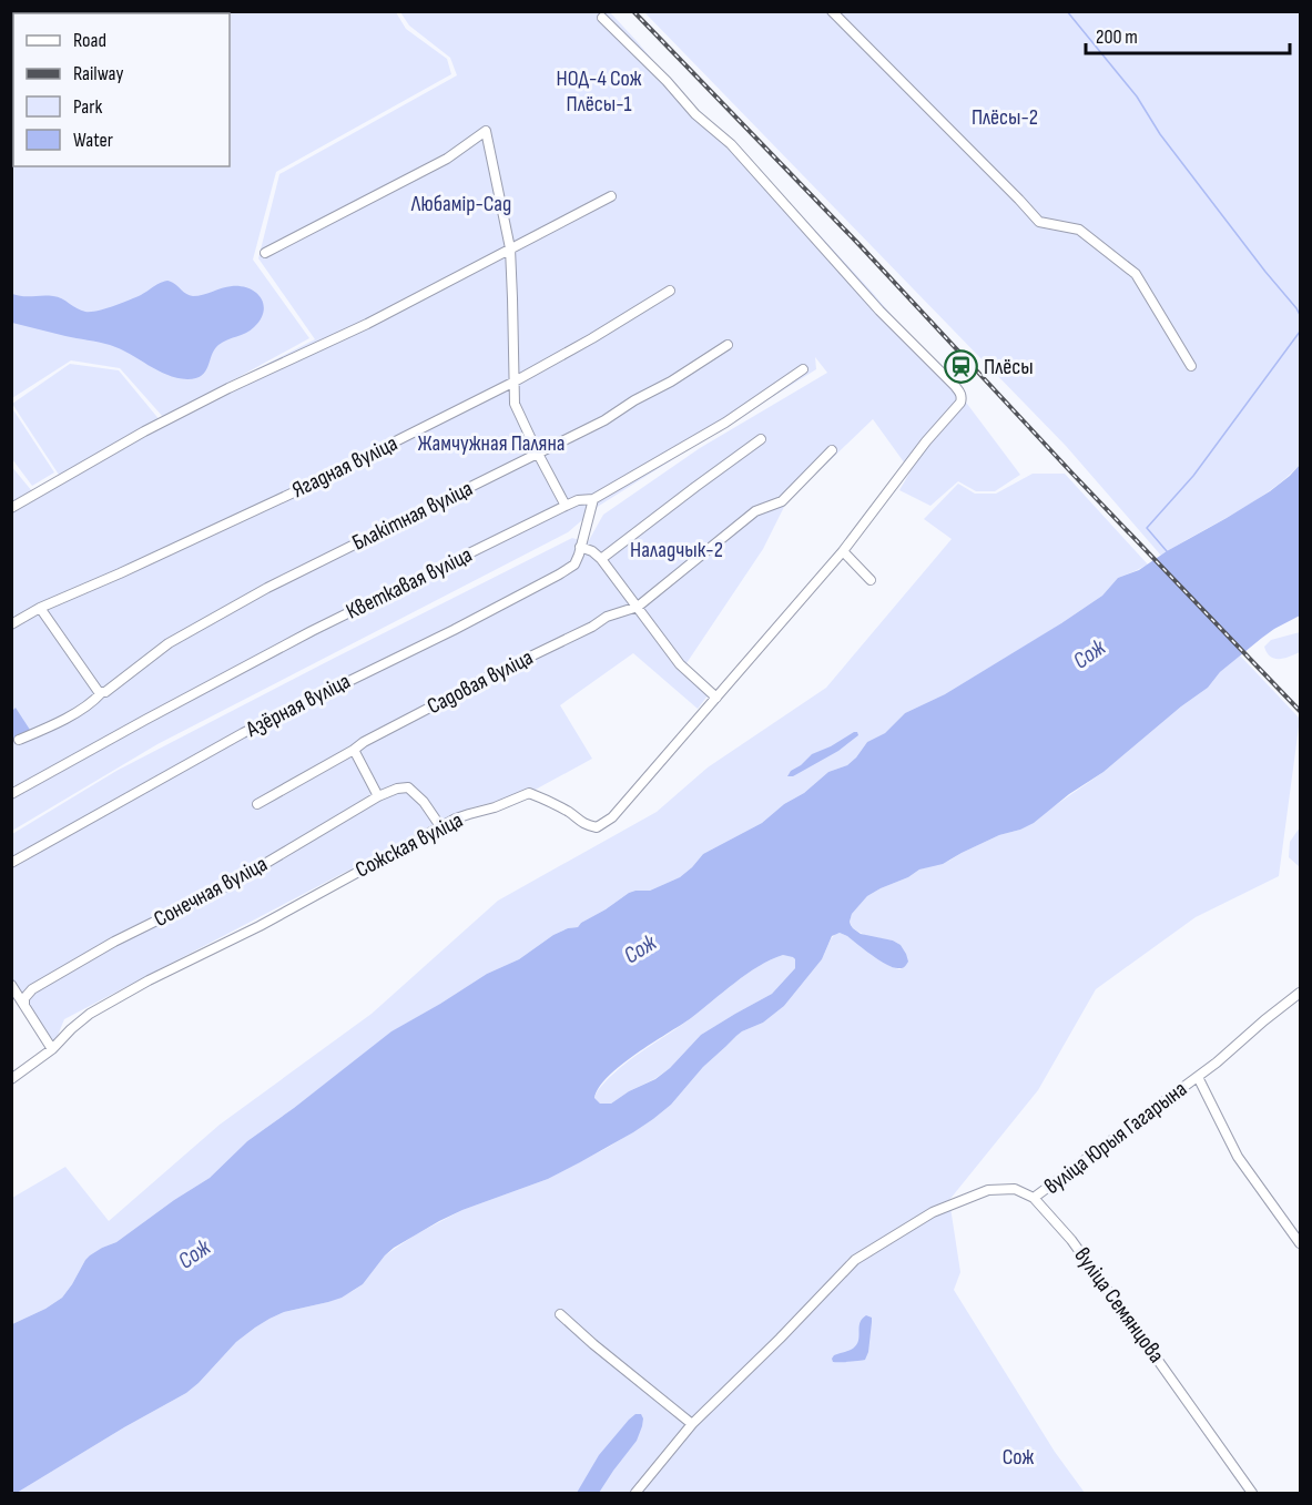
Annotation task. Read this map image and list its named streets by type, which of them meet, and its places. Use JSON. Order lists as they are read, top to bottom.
{
  "streets": {
    "street": [
      "Ягадная вуліца",
      "Блакітная вуліца",
      "Кветкавая вуліца",
      "Садовая вуліца",
      "Азёрная вуліца",
      "Сожская вуліца",
      "Сонечная вуліца",
      "вуліца Юрыя Гагарына",
      "вуліца Семянцова"
    ]
  },
  "crossings": [
    ["Сожская вуліца", "Сонечная вуліца"],
    ["вуліца Юрыя Гагарына", "вуліца Семянцова"]
  ],
  "water": ["Сож"],
  "parks": [
    "НОД-4 Сож Плёсы-1",
    "Плёсы-2",
    "Любамір-Сад",
    "Жамчужная Паляна",
    "Наладчык-2",
    "Сож"
  ],
  "places": {
    "station": ["Плёсы"]
  },
  "legend": [
    "Road",
    "Railway",
    "Park",
    "Water"
  ],
  "scale_bar": "200 m"
}
